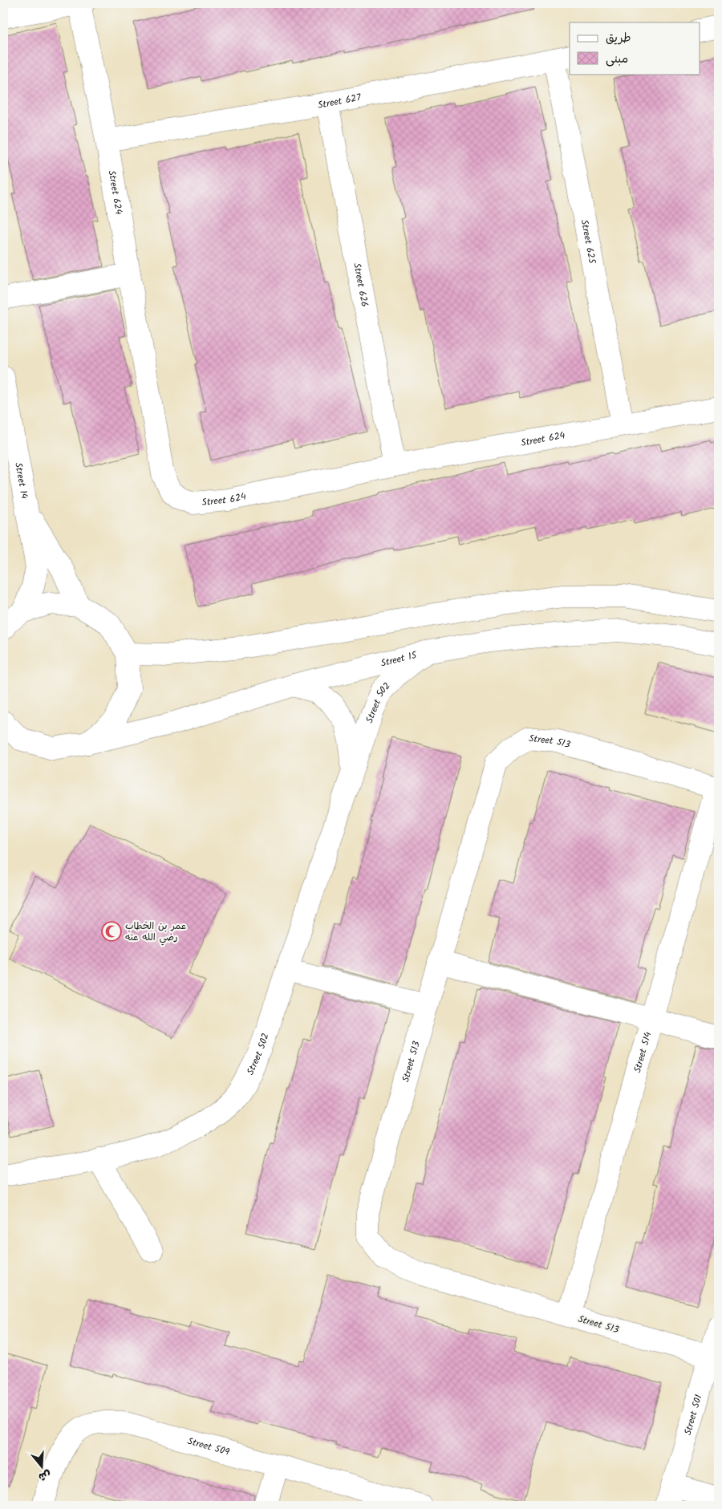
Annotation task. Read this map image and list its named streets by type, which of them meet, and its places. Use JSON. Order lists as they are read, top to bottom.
{
  "streets": {
    "street": [
      "Street 627",
      "Street 624",
      "Street 625",
      "Street 626",
      "Street 14",
      "Street 15",
      "Street 502",
      "Street 513",
      "Street 514",
      "Street 501",
      "Street 509"
    ]
  },
  "crossings": [
    ["Street 627", "Street 624"],
    ["Street 627", "Street 625"],
    ["Street 627", "Street 626"],
    ["Street 624", "Street 625"],
    ["Street 624", "Street 626"],
    ["Street 15", "Street 502"],
    ["Street 513", "Street 514"],
    ["Street 513", "Street 501"]
  ],
  "places": {
    "mosque": ["عمر بن الخطاب رضي الله عنه"]
  },
  "legend": ["طريق", "مبنى"],
  "north": "bottom"
}
